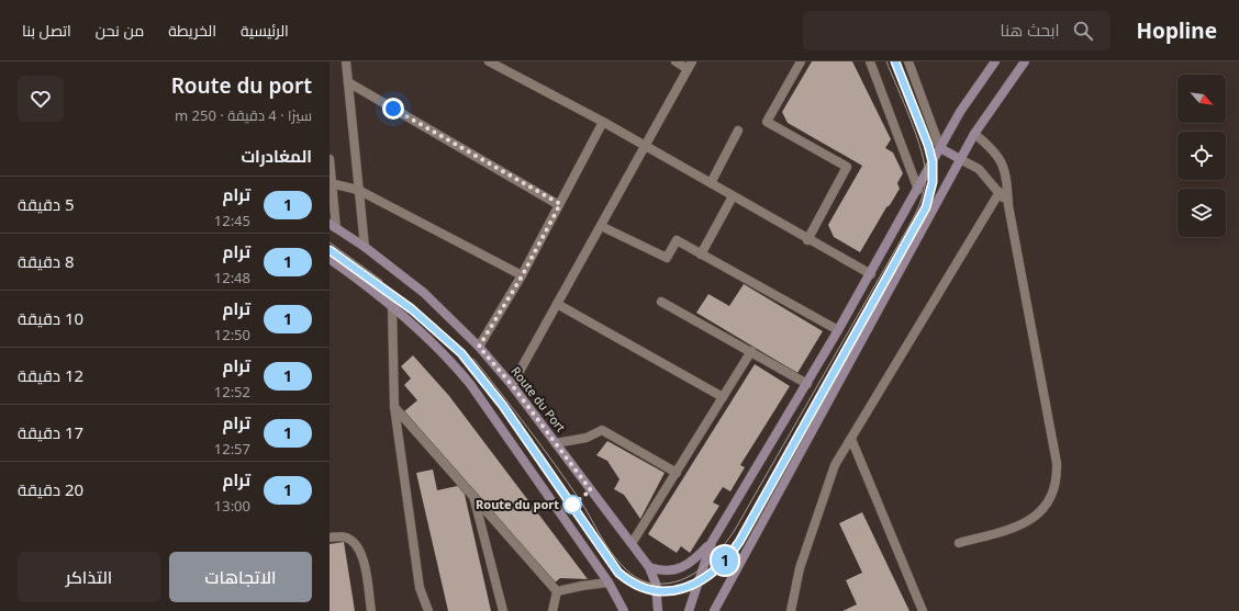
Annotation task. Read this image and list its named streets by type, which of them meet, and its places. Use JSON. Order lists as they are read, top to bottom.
{
  "streets": {
    "main road": ["Route du Port"]
  },
  "places": ["Route du port"],
  "lines": ["tram line 1"],
  "north": "bottom right",
  "page": {
    "header": "Hopline",
    "search": "ابحث هنا",
    "nav": [
      "الرئيسية",
      "الخريطة",
      "من نحن",
      "اتصل بنا"
    ],
    "on_map": "1",
    "heading": [
      ["Route du port", "سيرًا · 4 دقيقة · 250 m"],
      "المغادرات"
    ],
    "list": [
      {
        "mark": "1",
        "name": "ترام",
        "note": "12:45",
        "value": "5 دقيقة"
      },
      {
        "mark": "1",
        "name": "ترام",
        "note": "12:48",
        "value": "8 دقيقة"
      },
      {
        "mark": "1",
        "name": "ترام",
        "note": "12:50",
        "value": "10 دقيقة"
      },
      {
        "mark": "1",
        "name": "ترام",
        "note": "12:52",
        "value": "12 دقيقة"
      },
      {
        "mark": "1",
        "name": "ترام",
        "note": "12:57",
        "value": "17 دقيقة"
      },
      {
        "mark": "1",
        "name": "ترام",
        "note": "13:00",
        "value": "20 دقيقة"
      }
    ],
    "buttons": ["الاتجاهات", "التذاكر"]
  }
}
